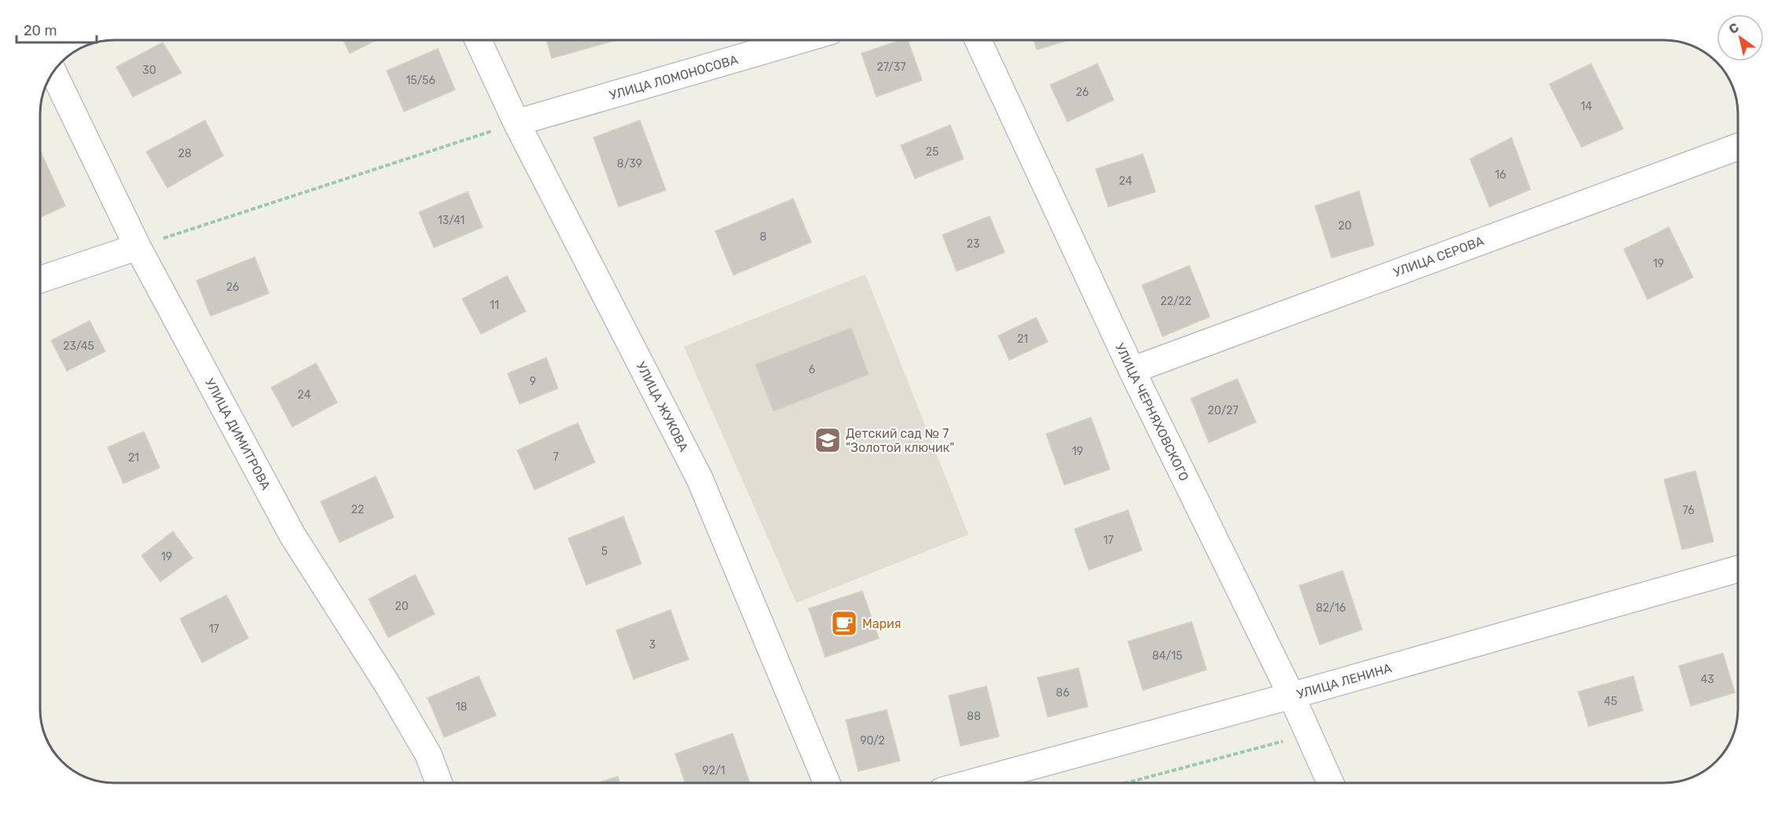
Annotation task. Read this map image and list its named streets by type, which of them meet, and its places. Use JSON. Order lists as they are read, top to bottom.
{
  "streets": {
    "street": [
      "УЛИЦА ЛОМОНОСОВА",
      "УЛИЦА СЕРОВА",
      "УЛИЦА ЖУКОВА",
      "УЛИЦА ЧЕРНЯХОВСКОГО",
      "УЛИЦА ДИМИТРОВА",
      "УЛИЦА ЛЕНИНА"
    ]
  },
  "crossings": [
    ["УЛИЦА ЛОМОНОСОВА", "УЛИЦА ЖУКОВА"],
    ["УЛИЦА СЕРОВА", "УЛИЦА ЧЕРНЯХОВСКОГО"],
    ["УЛИЦА ЧЕРНЯХОВСКОГО", "УЛИЦА ЛЕНИНА"]
  ],
  "places": {
    "school or university": ["Детский сад № 7 \"Золотой ключик\""],
    "cafe": ["Мария"]
  },
  "house_numbers": [
    "27/37",
    "30",
    "15/56",
    "26",
    "14",
    "25",
    "28",
    "8/39",
    "16",
    "24",
    "13/41",
    "20",
    "8",
    "23",
    "19",
    "26",
    "22/22",
    "11",
    "21",
    "23/45",
    "6",
    "9",
    "24",
    "20/27",
    "19",
    "7",
    "21",
    "22",
    "76",
    "17",
    "5",
    "19",
    "20",
    "82/16",
    "17",
    "3",
    "84/15",
    "43",
    "86",
    "45",
    "18",
    "88",
    "90/2",
    "92/1"
  ],
  "scale_bar": "20 m",
  "north": "top left"
}
